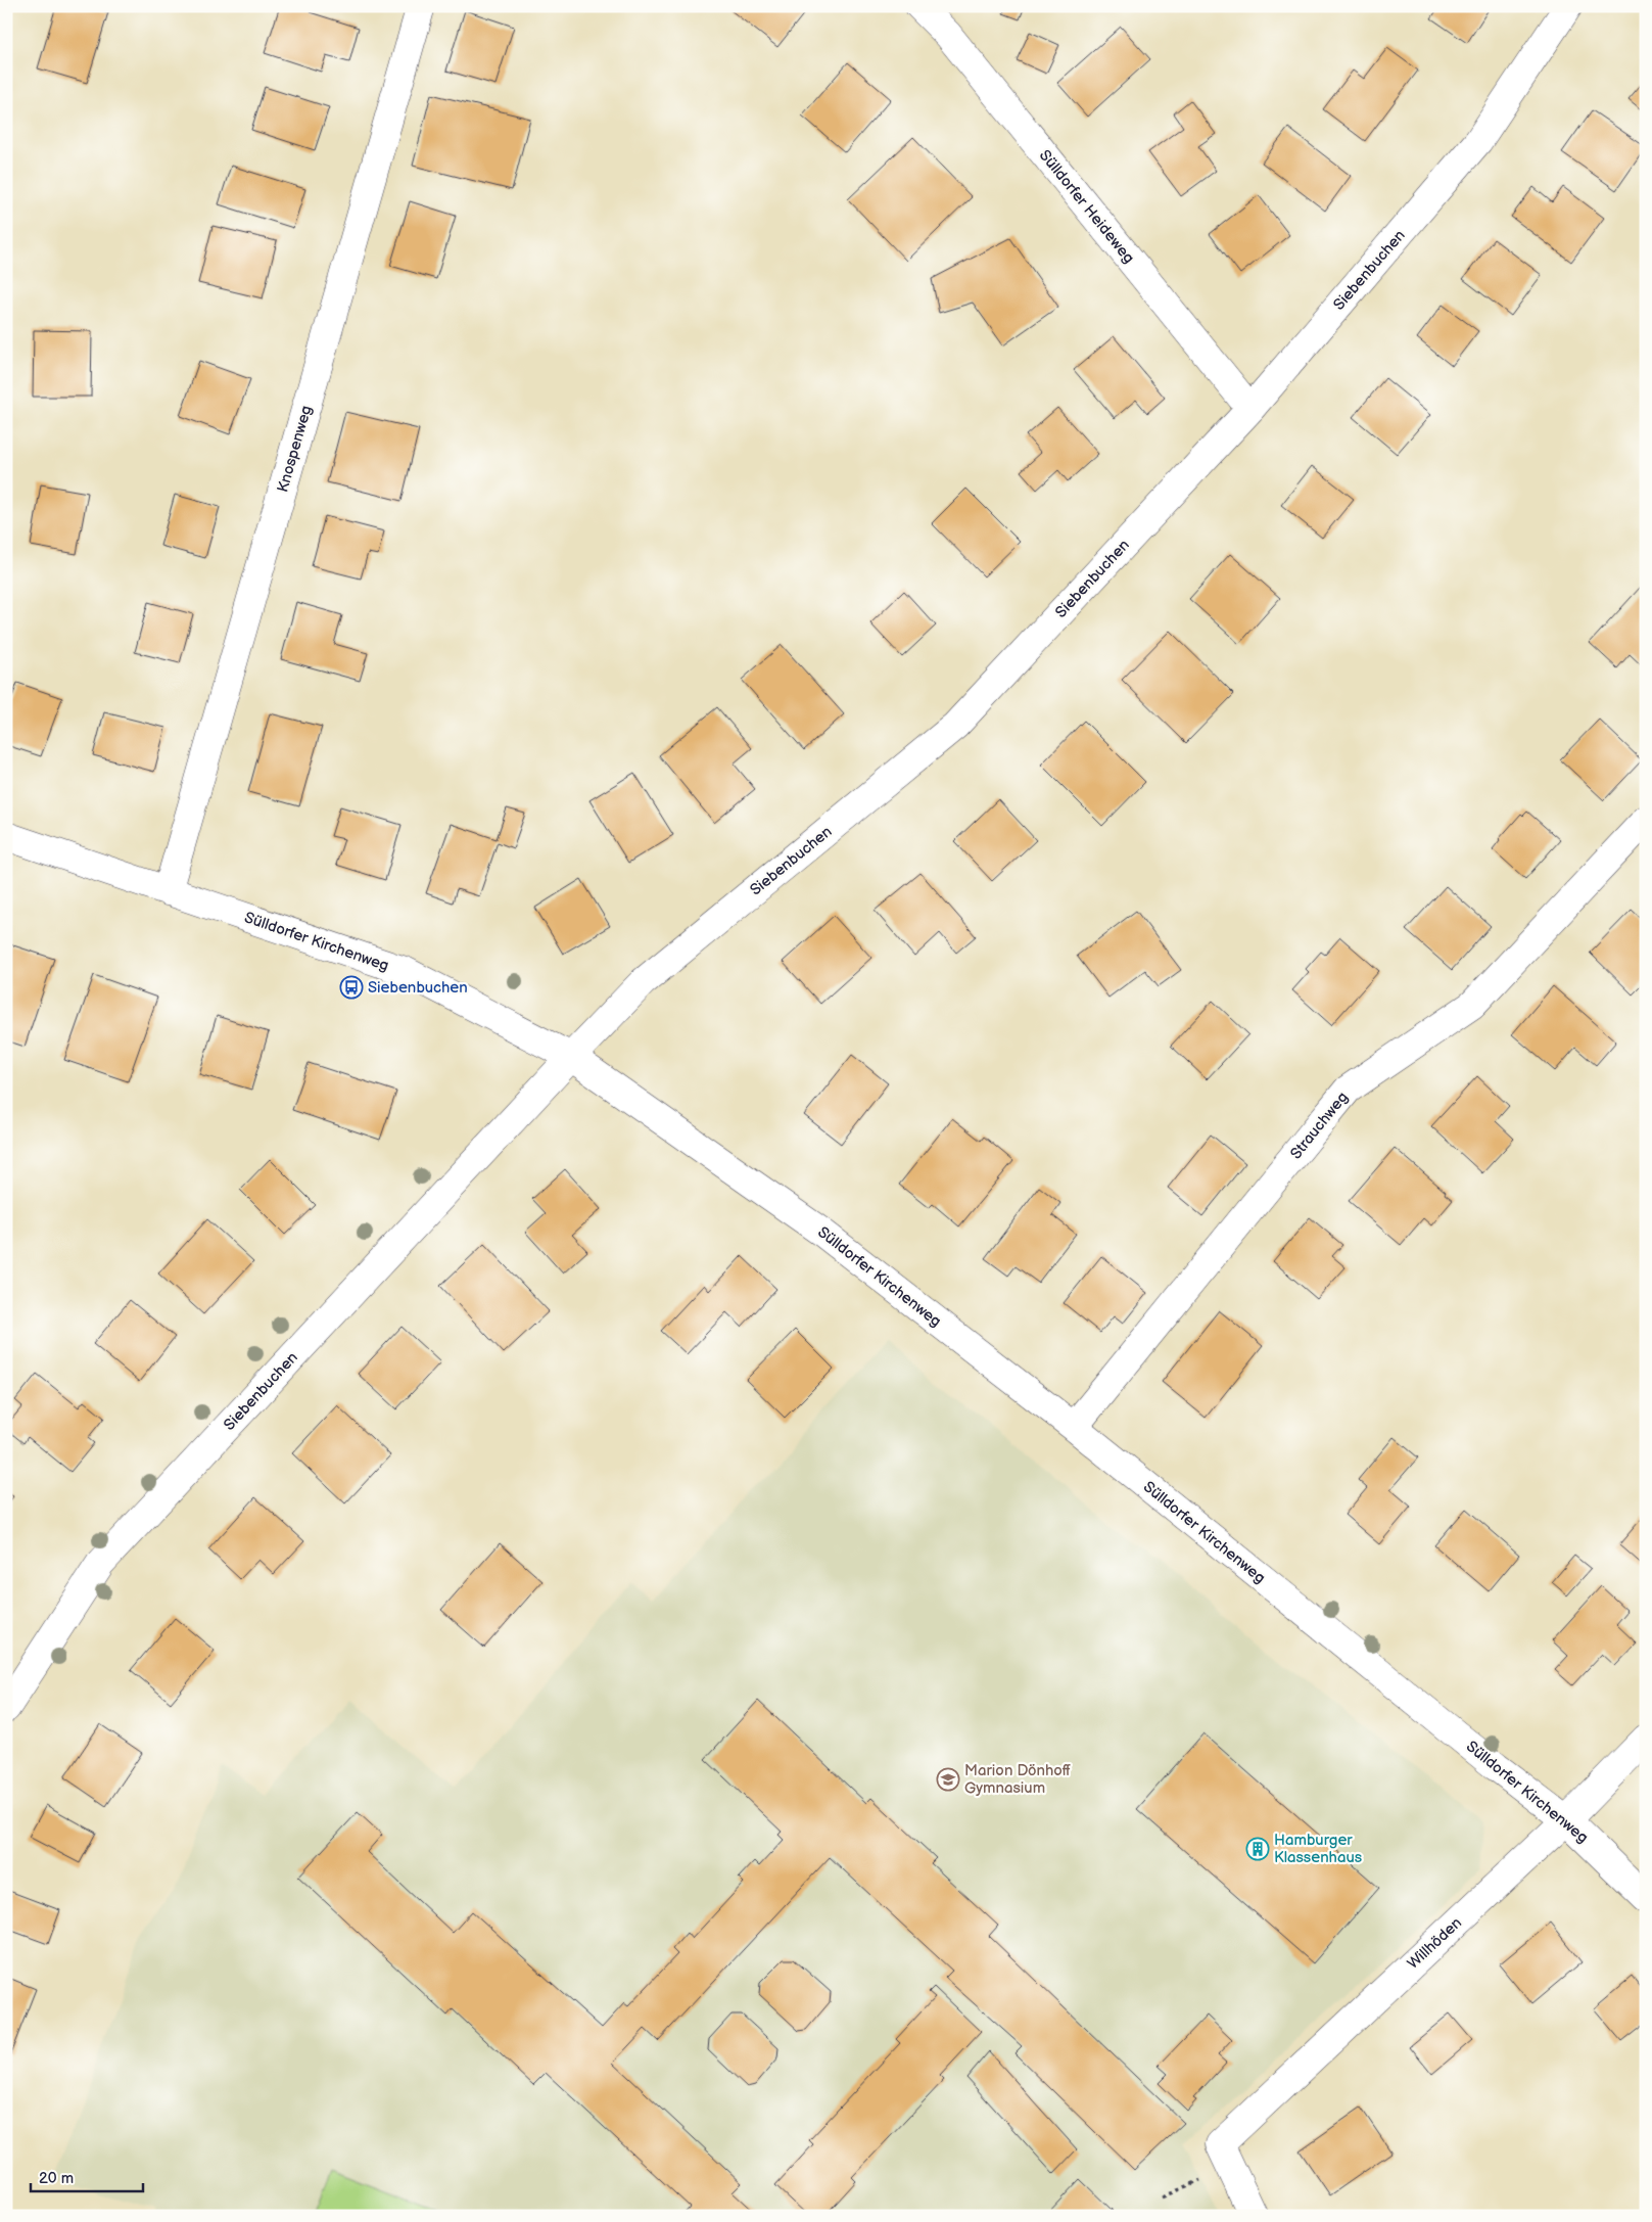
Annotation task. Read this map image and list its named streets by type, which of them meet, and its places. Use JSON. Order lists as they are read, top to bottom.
{
  "streets": {
    "street": [
      "Sülldorfer Heideweg",
      "Siebenbuchen",
      "Knospenweg",
      "Sülldorfer Kirchenweg",
      "Strauchweg",
      "Willhöden"
    ]
  },
  "crossings": [
    ["Sülldorfer Heideweg", "Siebenbuchen"],
    ["Siebenbuchen", "Sülldorfer Kirchenweg"],
    ["Knospenweg", "Sülldorfer Kirchenweg"],
    ["Sülldorfer Kirchenweg", "Strauchweg"],
    ["Sülldorfer Kirchenweg", "Willhöden"]
  ],
  "places": {
    "bus stop": ["Siebenbuchen"],
    "school or university": ["Marion Dönhoff Gymnasium"],
    "building": ["Hamburger Klassenhaus"]
  },
  "scale_bar": "20 m"
}
